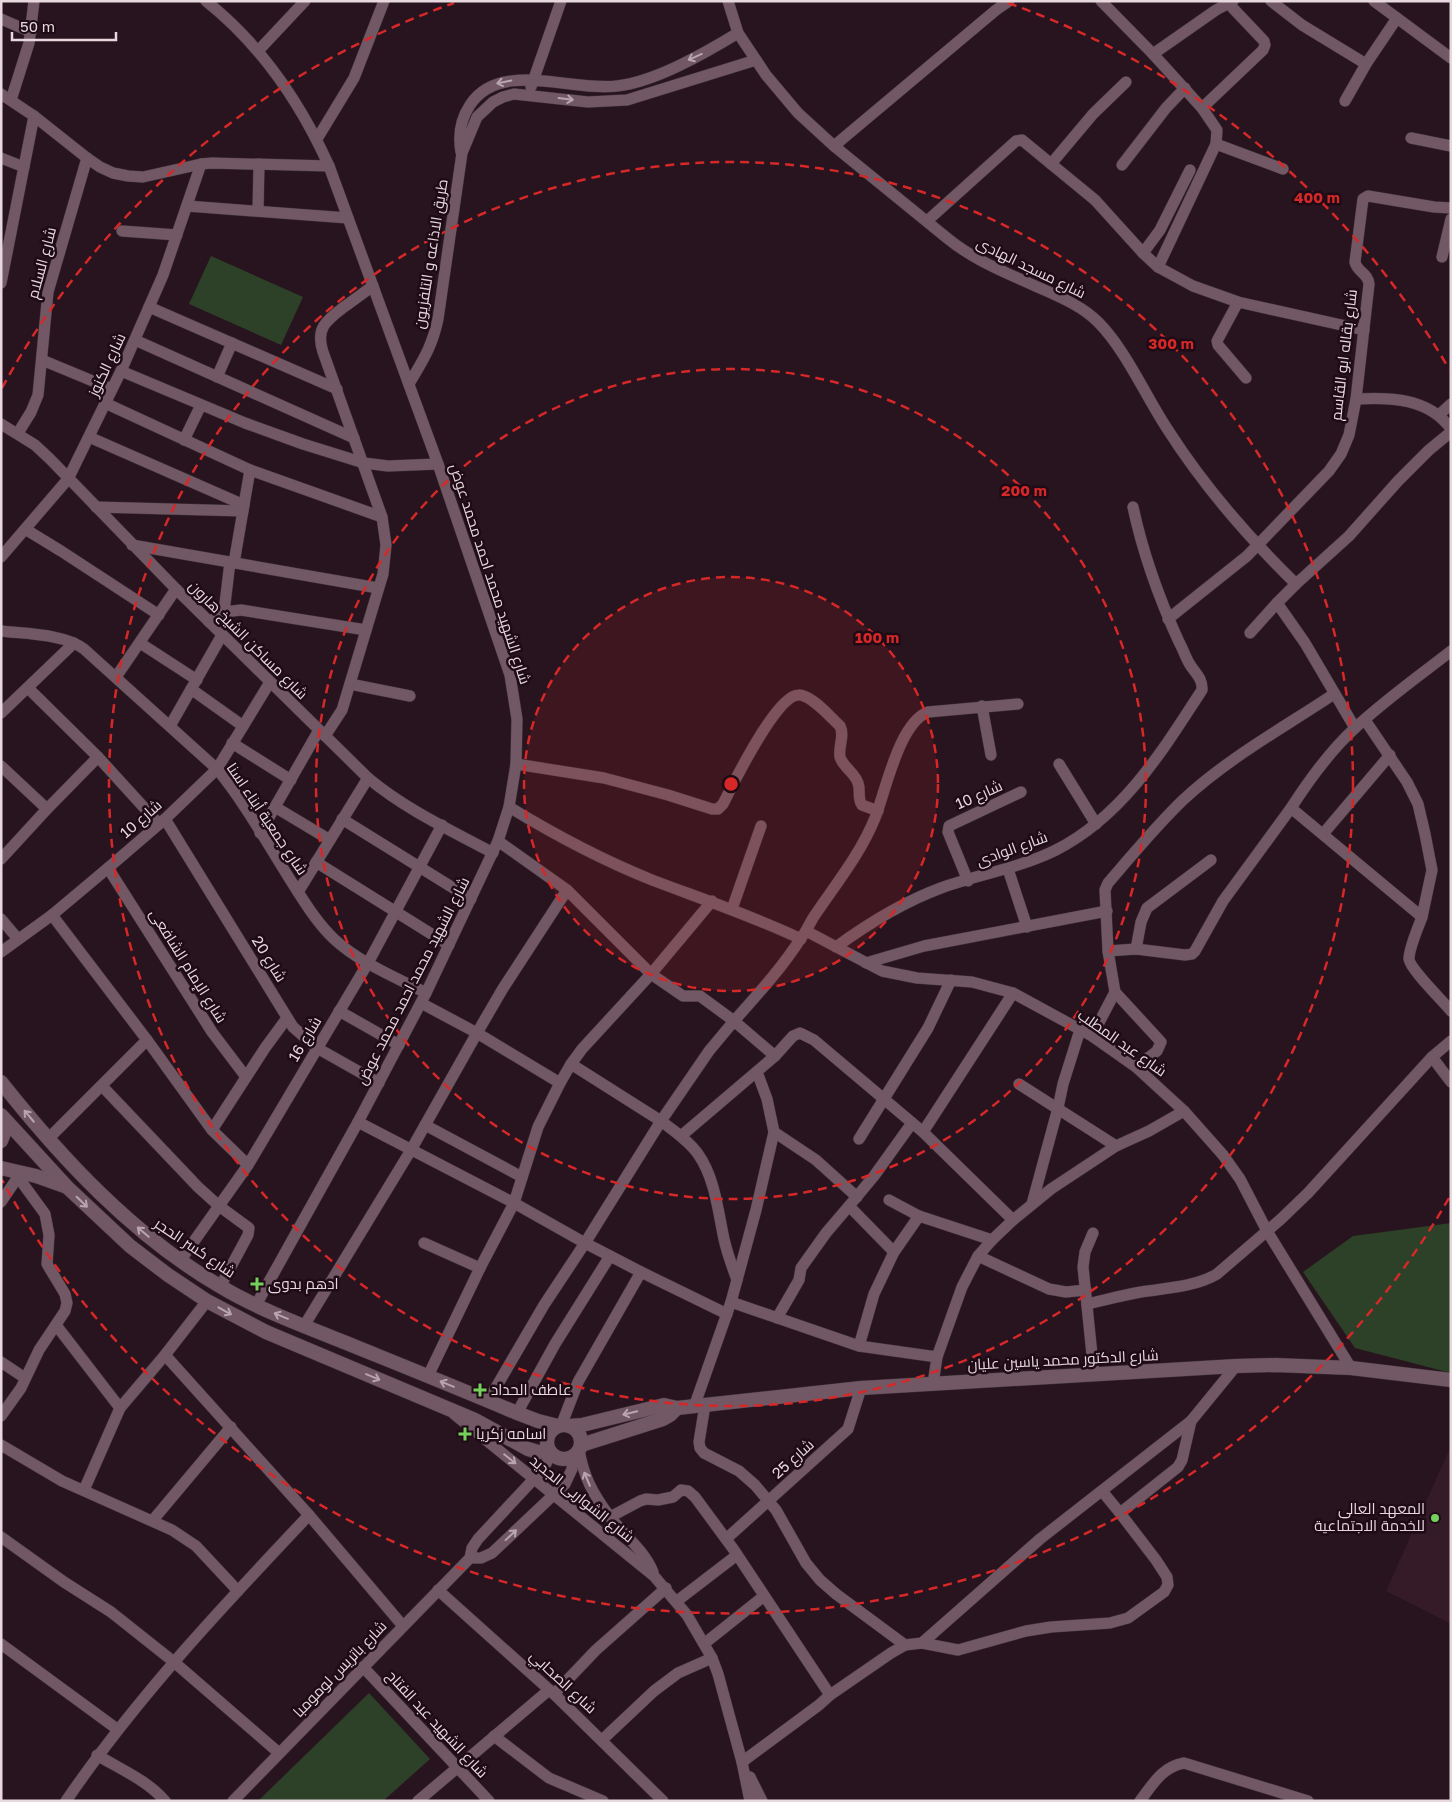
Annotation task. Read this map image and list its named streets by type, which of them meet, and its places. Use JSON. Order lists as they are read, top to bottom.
{
  "streets": {
    "main road": ["شارع كسر الحجر", "شارع الدكتور محمد ياسين عليان"],
    "street": [
      "طريق الاذاعه و التلفزيون",
      "شارع السلام",
      "شارع مسجد الهادى",
      "شارع بقاله ابو القاسم",
      "شارع الكنوز",
      "شارع الشهيد محمد احمد محمد عوض",
      "شارع مساكن الشيخ هارون",
      "شارع 10",
      "شارع جمعية أبناء اسنا",
      "شارع الوادى",
      "شارع 20",
      "شارع الإمام الشافعى",
      "شارع 16",
      "شارع عبد المطلب",
      "شارع 25",
      "شارع الشواربى الجديد",
      "شارع باتريس لومومبا",
      "شارع الصحابي",
      "شارع الشهيد عبد الفتاح"
    ]
  },
  "crossings": [
    ["طريق الاذاعه و التلفزيون", "شارع مسجد الهادى"],
    ["طريق الاذاعه و التلفزيون", "شارع الشهيد محمد احمد محمد عوض"],
    ["شارع السلام", "شارع مساكن الشيخ هارون"],
    ["شارع مسجد الهادى", "شارع بقاله ابو القاسم"],
    ["شارع بقاله ابو القاسم", "شارع الوادى"],
    ["شارع الكنوز", "شارع مساكن الشيخ هارون"],
    ["شارع الشهيد محمد احمد محمد عوض", "شارع مساكن الشيخ هارون"],
    ["شارع الشهيد محمد احمد محمد عوض", "شارع جمعية أبناء اسنا"],
    ["شارع الشهيد محمد احمد محمد عوض", "شارع 20"],
    ["شارع الشهيد محمد احمد محمد عوض", "شارع عبد المطلب"],
    ["شارع الشهيد محمد احمد محمد عوض", "شارع كسر الحجر"],
    ["شارع مساكن الشيخ هارون", "شارع 10"],
    ["شارع مساكن الشيخ هارون", "شارع 16"],
    ["شارع 10", "شارع جمعية أبناء اسنا"],
    ["شارع 10", "شارع الوادى"],
    ["شارع 10", "شارع 20"],
    ["شارع 10", "شارع الإمام الشافعى"],
    ["شارع جمعية أبناء اسنا", "شارع 16"],
    ["شارع الوادى", "شارع عبد المطلب"],
    ["شارع 20", "شارع 16"],
    ["شارع 16", "شارع كسر الحجر"],
    ["شارع عبد المطلب", "شارع الدكتور محمد ياسين عليان"],
    ["شارع كسر الحجر", "شارع الدكتور محمد ياسين عليان"],
    ["شارع كسر الحجر", "شارع الشواربى الجديد"],
    ["شارع كسر الحجر", "شارع باتريس لومومبا"],
    ["شارع الدكتور محمد ياسين عليان", "شارع 25"],
    ["شارع الدكتور محمد ياسين عليان", "شارع الشواربى الجديد"],
    ["شارع الدكتور محمد ياسين عليان", "شارع باتريس لومومبا"],
    ["شارع الشواربى الجديد", "شارع باتريس لومومبا"],
    ["شارع باتريس لومومبا", "شارع الصحابي"],
    ["شارع باتريس لومومبا", "شارع الشهيد عبد الفتاح"]
  ],
  "places": {
    "health": ["ادهم بدوى", "عاطف الحداد", "اسامه زكريا"],
    "other": ["المعهد العالى للخدمة الاجتماعية"]
  },
  "scale_bar": "50 m",
  "rings": [
    "400 m",
    "300 m",
    "200 m",
    "100 m"
  ]
}
